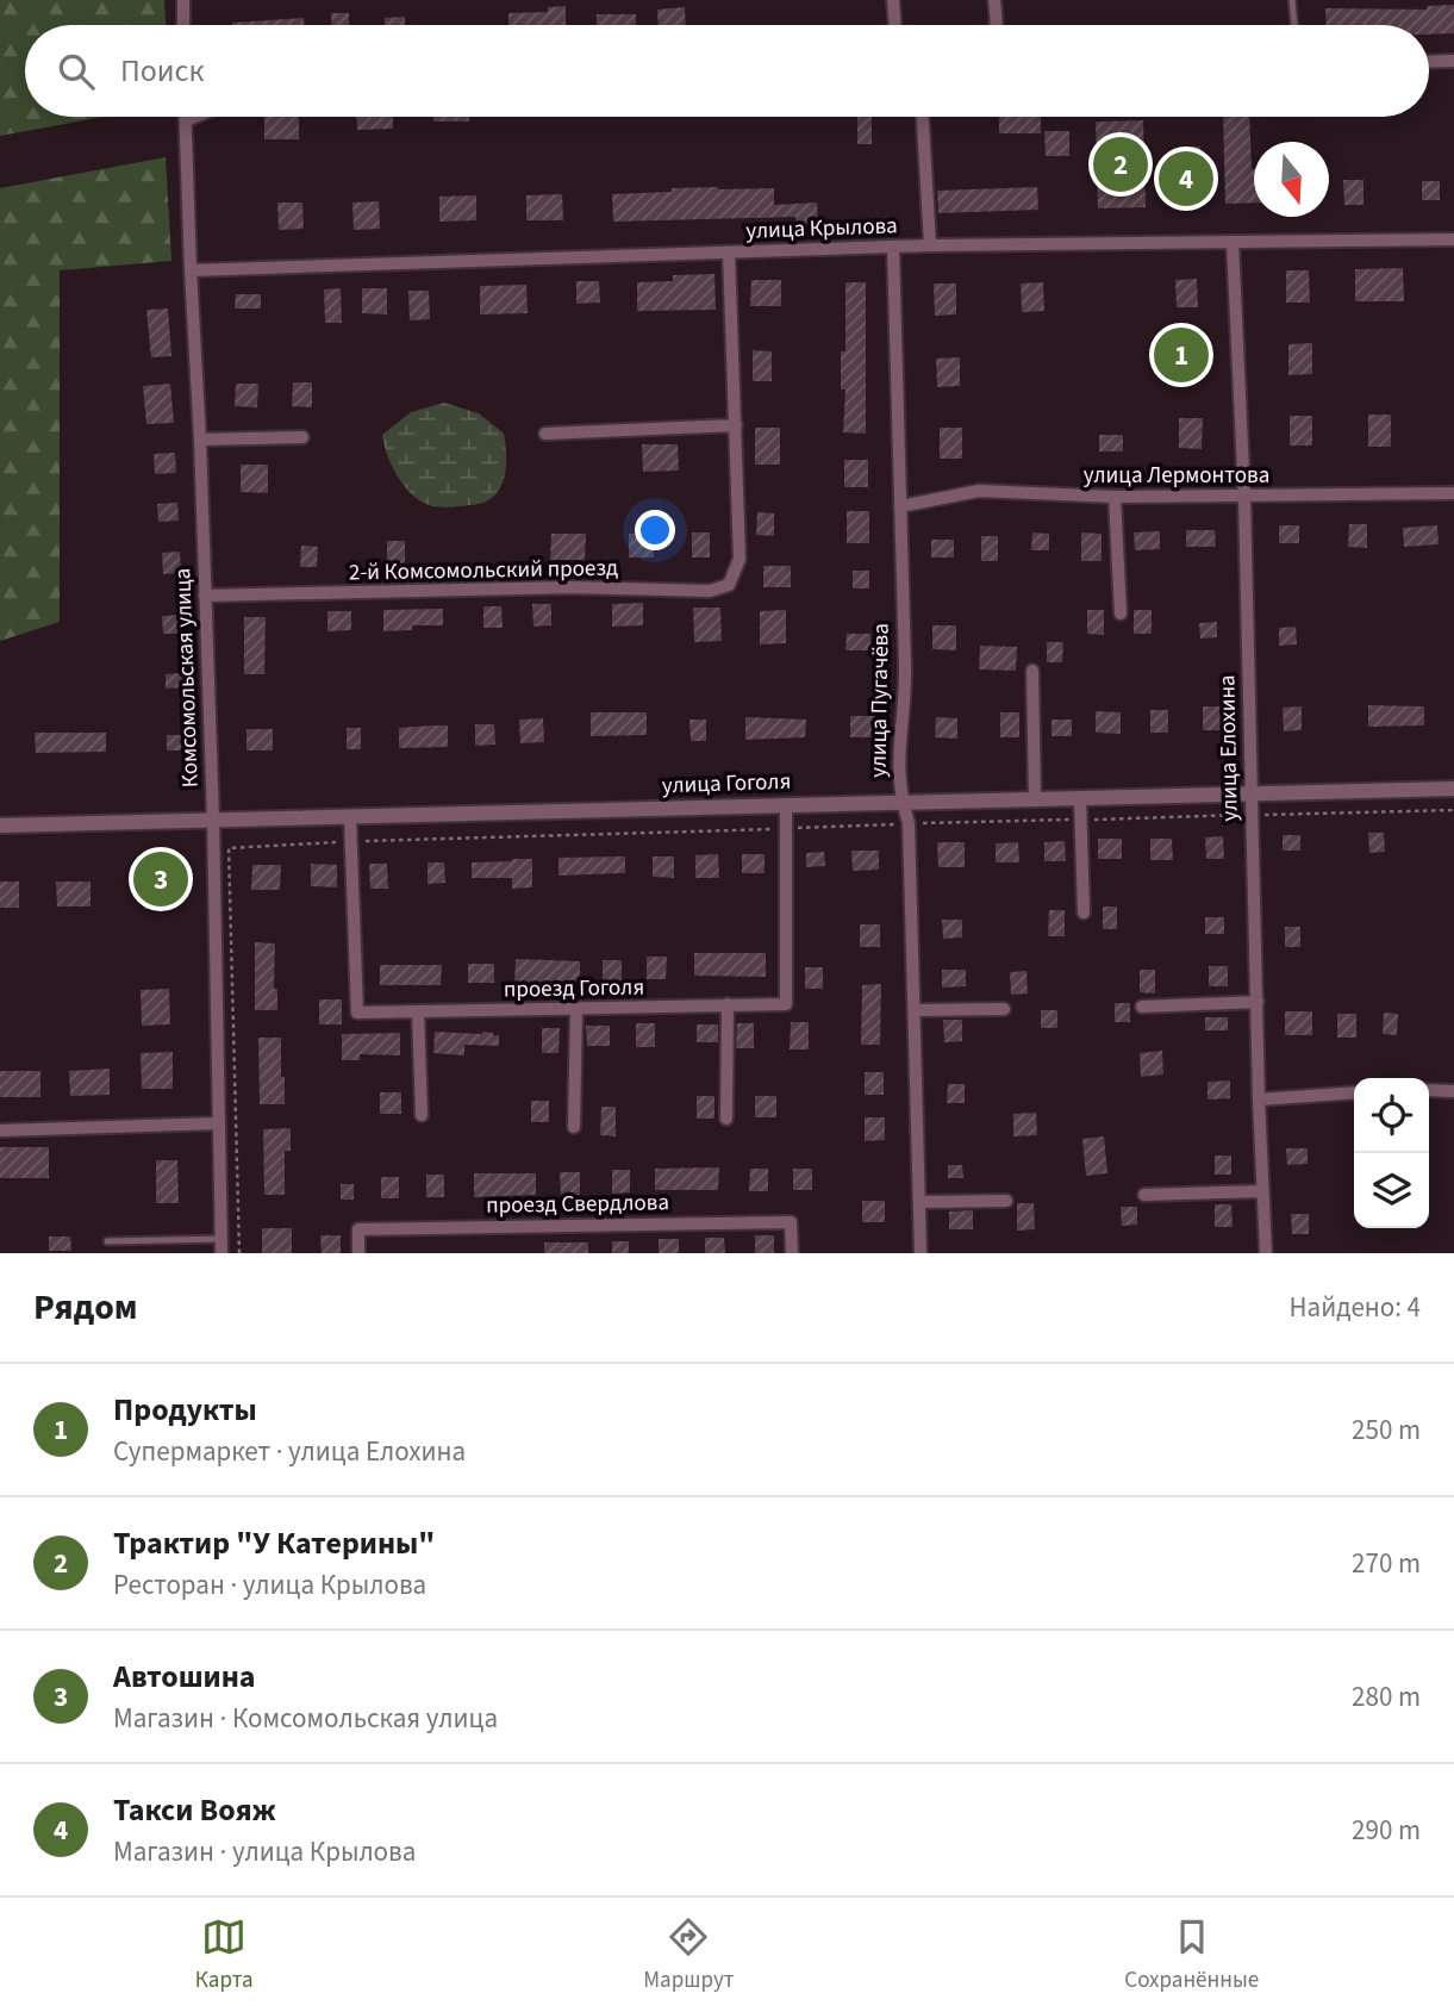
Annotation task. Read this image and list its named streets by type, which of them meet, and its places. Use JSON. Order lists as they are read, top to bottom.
{
  "streets": {
    "street": [
      "улица Крылова",
      "улица Лермонтова",
      "2-й Комсомольский проезд",
      "Комсомольская улица",
      "улица Пугачёва",
      "улица Елохина",
      "улица Гоголя",
      "проезд Гоголя",
      "проезд Свердлова"
    ]
  },
  "crossings": [
    ["улица Крылова", "2-й Комсомольский проезд"],
    ["улица Крылова", "Комсомольская улица"],
    ["улица Крылова", "улица Пугачёва"],
    ["улица Крылова", "улица Елохина"],
    ["улица Лермонтова", "улица Пугачёва"],
    ["улица Лермонтова", "улица Елохина"],
    ["2-й Комсомольский проезд", "Комсомольская улица"],
    ["Комсомольская улица", "улица Гоголя"],
    ["улица Пугачёва", "улица Гоголя"],
    ["улица Елохина", "улица Гоголя"],
    ["улица Гоголя", "проезд Гоголя"]
  ],
  "north": "bottom",
  "page": {
    "search": "Поиск",
    "pins": [
      "2",
      "4",
      "1",
      "3"
    ],
    "heading": ["Рядом", "Найдено: 4"],
    "list": [
      {
        "mark": "1",
        "name": "Продукты",
        "note": "Супермаркет · улица Елохина",
        "value": "250 m"
      },
      {
        "mark": "2",
        "name": "Трактир \"У Катерины\"",
        "note": "Ресторан · улица Крылова",
        "value": "270 m"
      },
      {
        "mark": "3",
        "name": "Автошина",
        "note": "Магазин · Комсомольская улица",
        "value": "280 m"
      },
      {
        "mark": "4",
        "name": "Такси Вояж",
        "note": "Магазин · улица Крылова",
        "value": "290 m"
      }
    ],
    "nav": ["Карта", "Маршрут", "Сохранённые"]
  }
}
